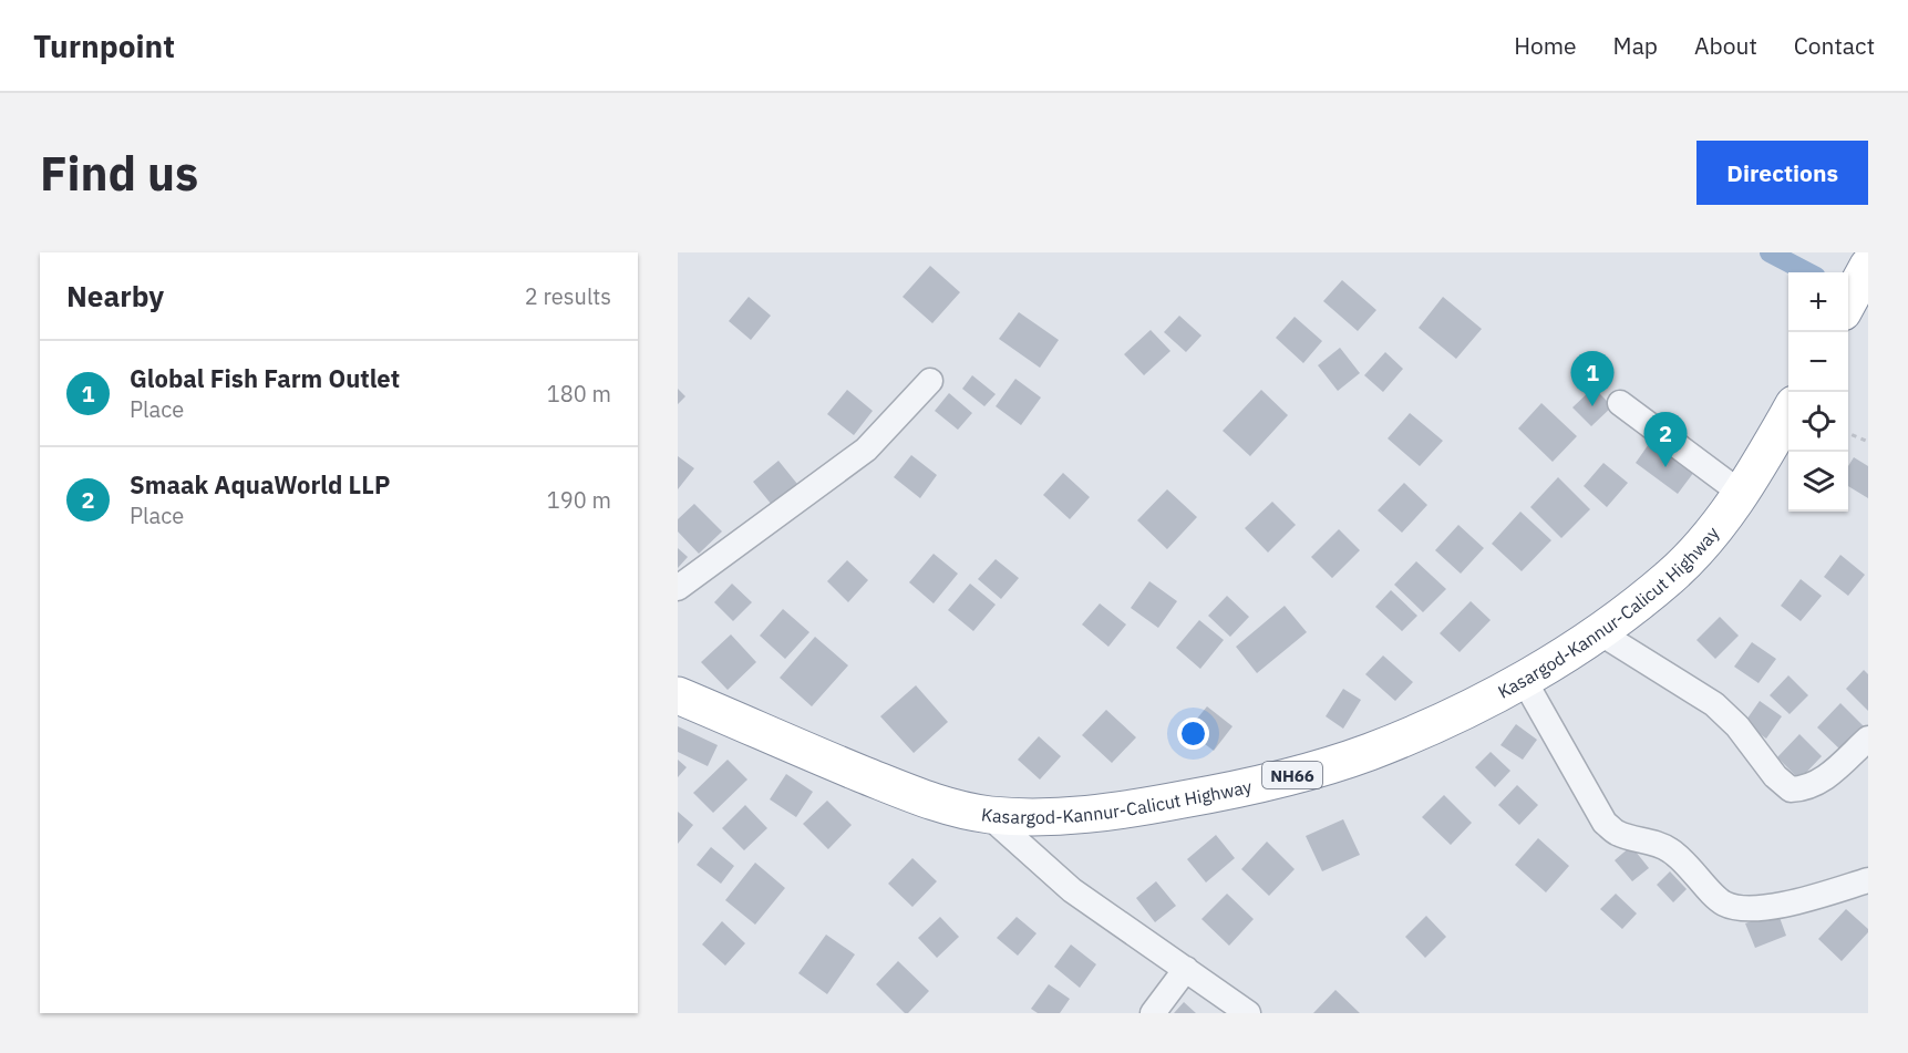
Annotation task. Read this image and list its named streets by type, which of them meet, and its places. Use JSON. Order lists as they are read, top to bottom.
{
  "streets": {
    "highway": ["Kasargod-Kannur-Calicut Highway", "NH66"]
  },
  "page": {
    "header": "Turnpoint",
    "nav": [
      "Home",
      "Map",
      "About",
      "Contact"
    ],
    "buttons": "Directions",
    "title": "Find us",
    "heading": ["Nearby", "2 results"],
    "map_buttons": ["+", "−"],
    "list": [
      {
        "mark": "1",
        "name": "Global Fish Farm Outlet",
        "note": "Place",
        "value": "180 m"
      },
      {
        "mark": "2",
        "name": "Smaak AquaWorld LLP",
        "note": "Place",
        "value": "190 m"
      }
    ],
    "pins": ["1", "2"]
  }
}
